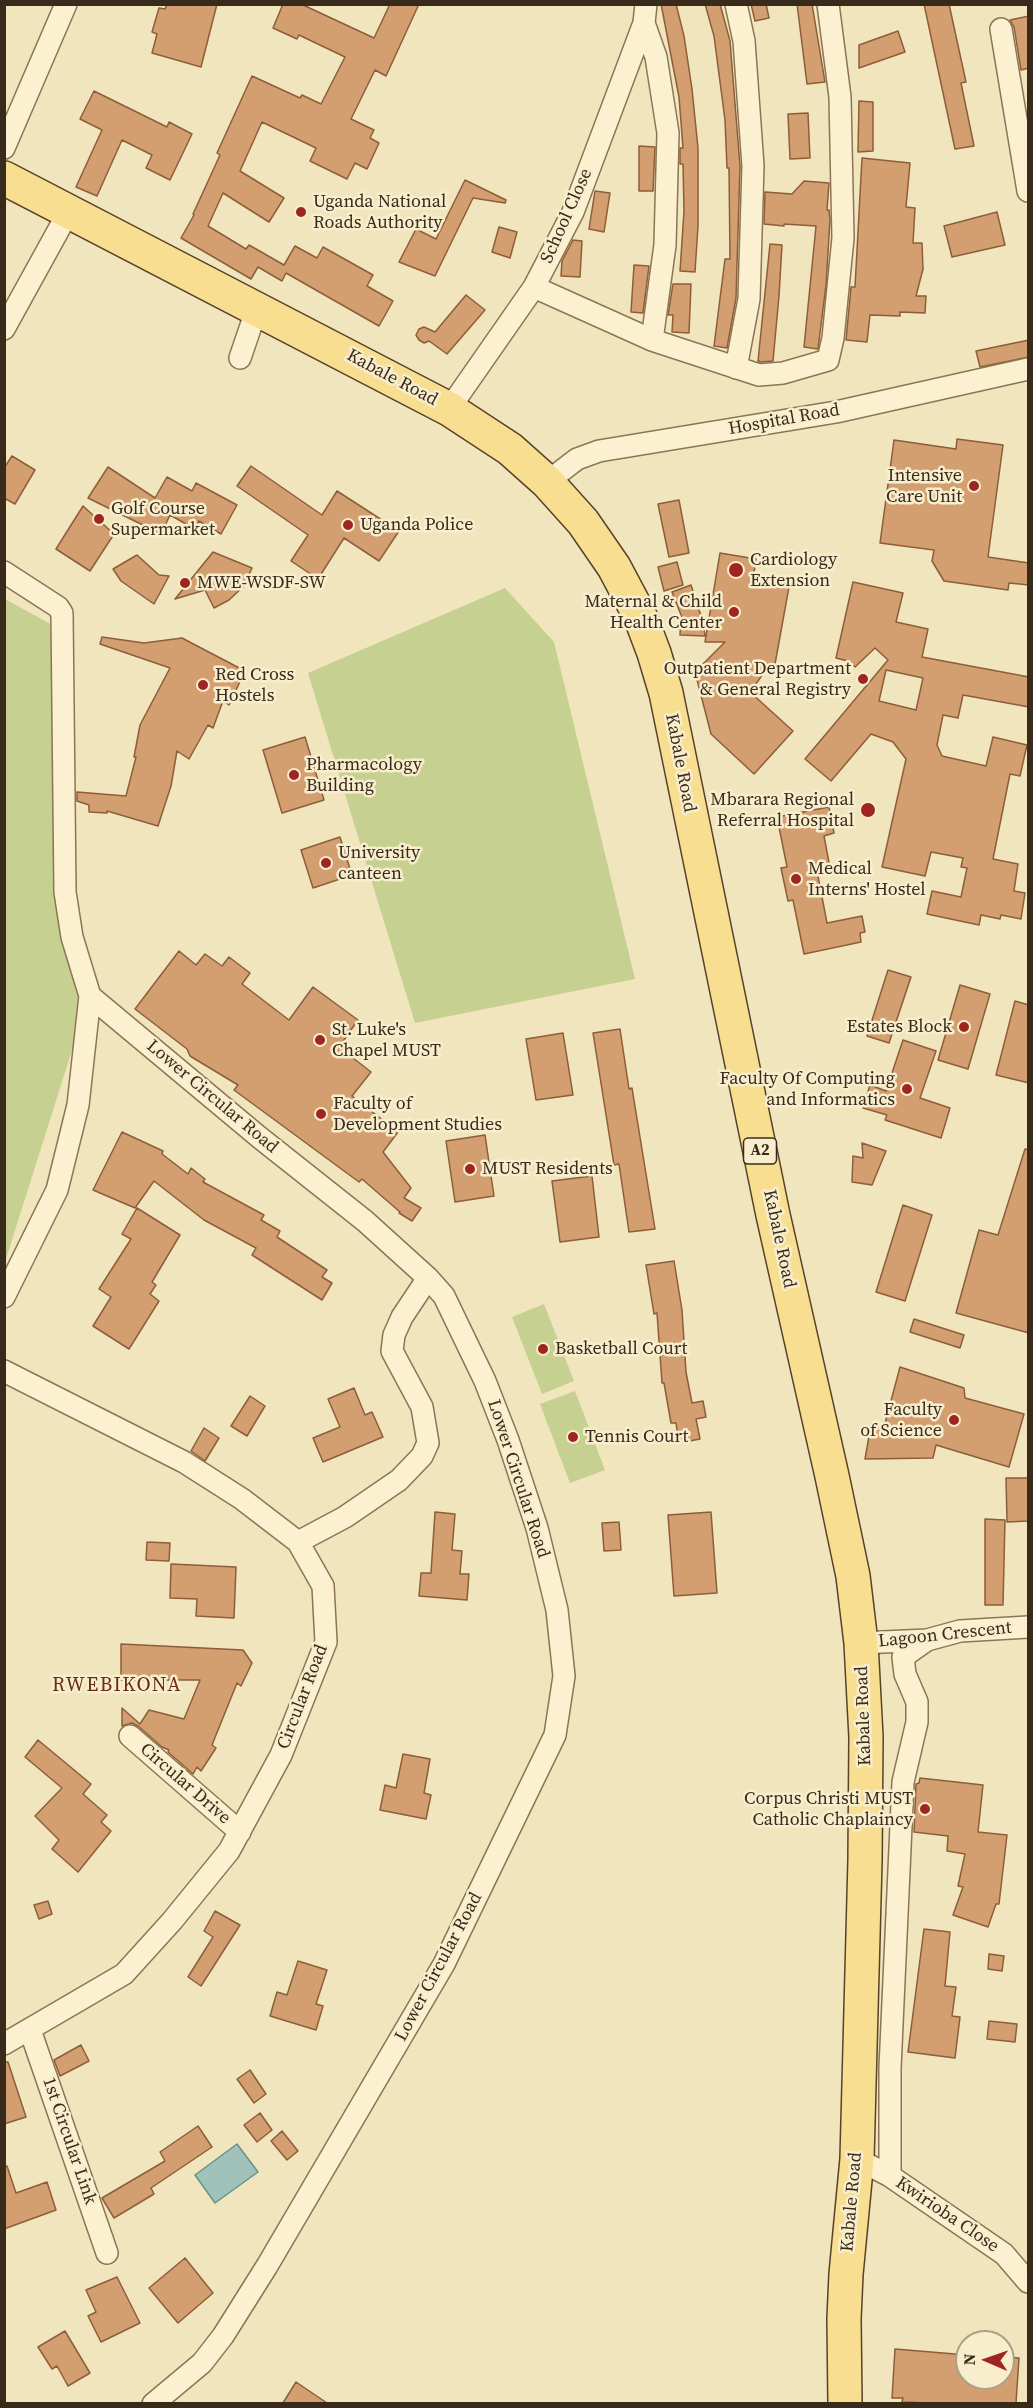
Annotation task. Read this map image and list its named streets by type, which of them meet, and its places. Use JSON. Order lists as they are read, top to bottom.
{
  "streets": {
    "main road": ["Kabale Road", "A2"],
    "street": [
      "School Close",
      "Hospital Road",
      "Lower Circular Road",
      "Lagoon Crescent",
      "Circular Road",
      "Circular Drive",
      "1st Circular Link",
      "Kwirioba Close"
    ]
  },
  "crossings": [
    ["School Close", "Kabale Road"],
    ["Kabale Road", "Hospital Road"],
    ["Kabale Road", "A2"],
    ["Kabale Road", "Lagoon Crescent"],
    ["Kabale Road", "Kwirioba Close"],
    ["Circular Road", "Circular Drive"],
    ["Circular Road", "1st Circular Link"]
  ],
  "districts": ["RWEBIKONA"],
  "places": [
    "Uganda National Roads Authority",
    "Intensive Care Unit",
    "Golf Course Supermarket",
    "Uganda Police",
    "Cardiology Extension",
    "MWE-WSDF-SW",
    "Maternal & Child Health Center",
    "Outpatient Department & General Registry",
    "Red Cross Hostels",
    "Pharmacology Building",
    "Mbarara Regional Referral Hospital",
    "University canteen",
    "Medical Interns' Hostel",
    "Estates Block",
    "St. Luke's Chapel MUST",
    "Faculty Of Computing and Informatics",
    "Faculty of Development Studies",
    "MUST Residents",
    "Basketball Court",
    "Faculty of Science",
    "Tennis Court",
    "Corpus Christi MUST Catholic Chaplaincy"
  ],
  "north": "left"
}
